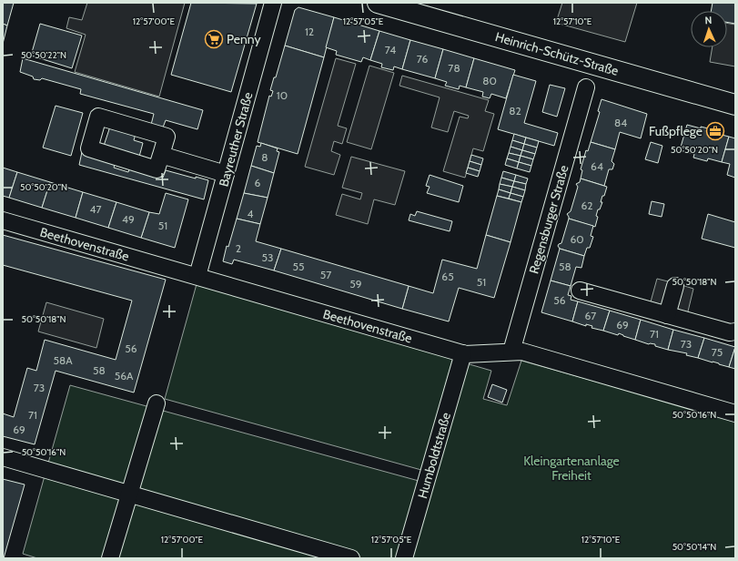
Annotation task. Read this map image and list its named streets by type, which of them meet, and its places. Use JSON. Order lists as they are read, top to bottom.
{
  "streets": {
    "main road": ["Heinrich-Schütz-Straße"],
    "street": [
      "Bayreuther Straße",
      "Regensburger Straße",
      "Beethovenstraße",
      "Humboldtstraße"
    ]
  },
  "crossings": [
    ["Bayreuther Straße", "Beethovenstraße"],
    ["Regensburger Straße", "Beethovenstraße"],
    ["Beethovenstraße", "Humboldtstraße"]
  ],
  "parks": ["Kleingartenanlage Freiheit"],
  "places": {
    "supermarket": ["Penny"],
    "office": ["Fußpflege"]
  },
  "house_numbers": [
    "12",
    "74",
    "76",
    "78",
    "80",
    "10",
    "82",
    "84",
    "8",
    "64",
    "6",
    "62",
    "47",
    "4",
    "49",
    "51",
    "60",
    "2",
    "53",
    "55",
    "58",
    "57",
    "65",
    "51",
    "59",
    "56",
    "67",
    "69",
    "71",
    "73",
    "56",
    "75",
    "58A",
    "58",
    "56A",
    "73",
    "71",
    "69"
  ],
  "north": "top",
  "coordinates": [
    "12°57'00\"E",
    "12°57'05\"E",
    "12°57'10\"E",
    "50°50'22\"N",
    "50°50'20\"N",
    "50°50'18\"N",
    "50°50'16\"N",
    "50°50'14\"N"
  ]
}
